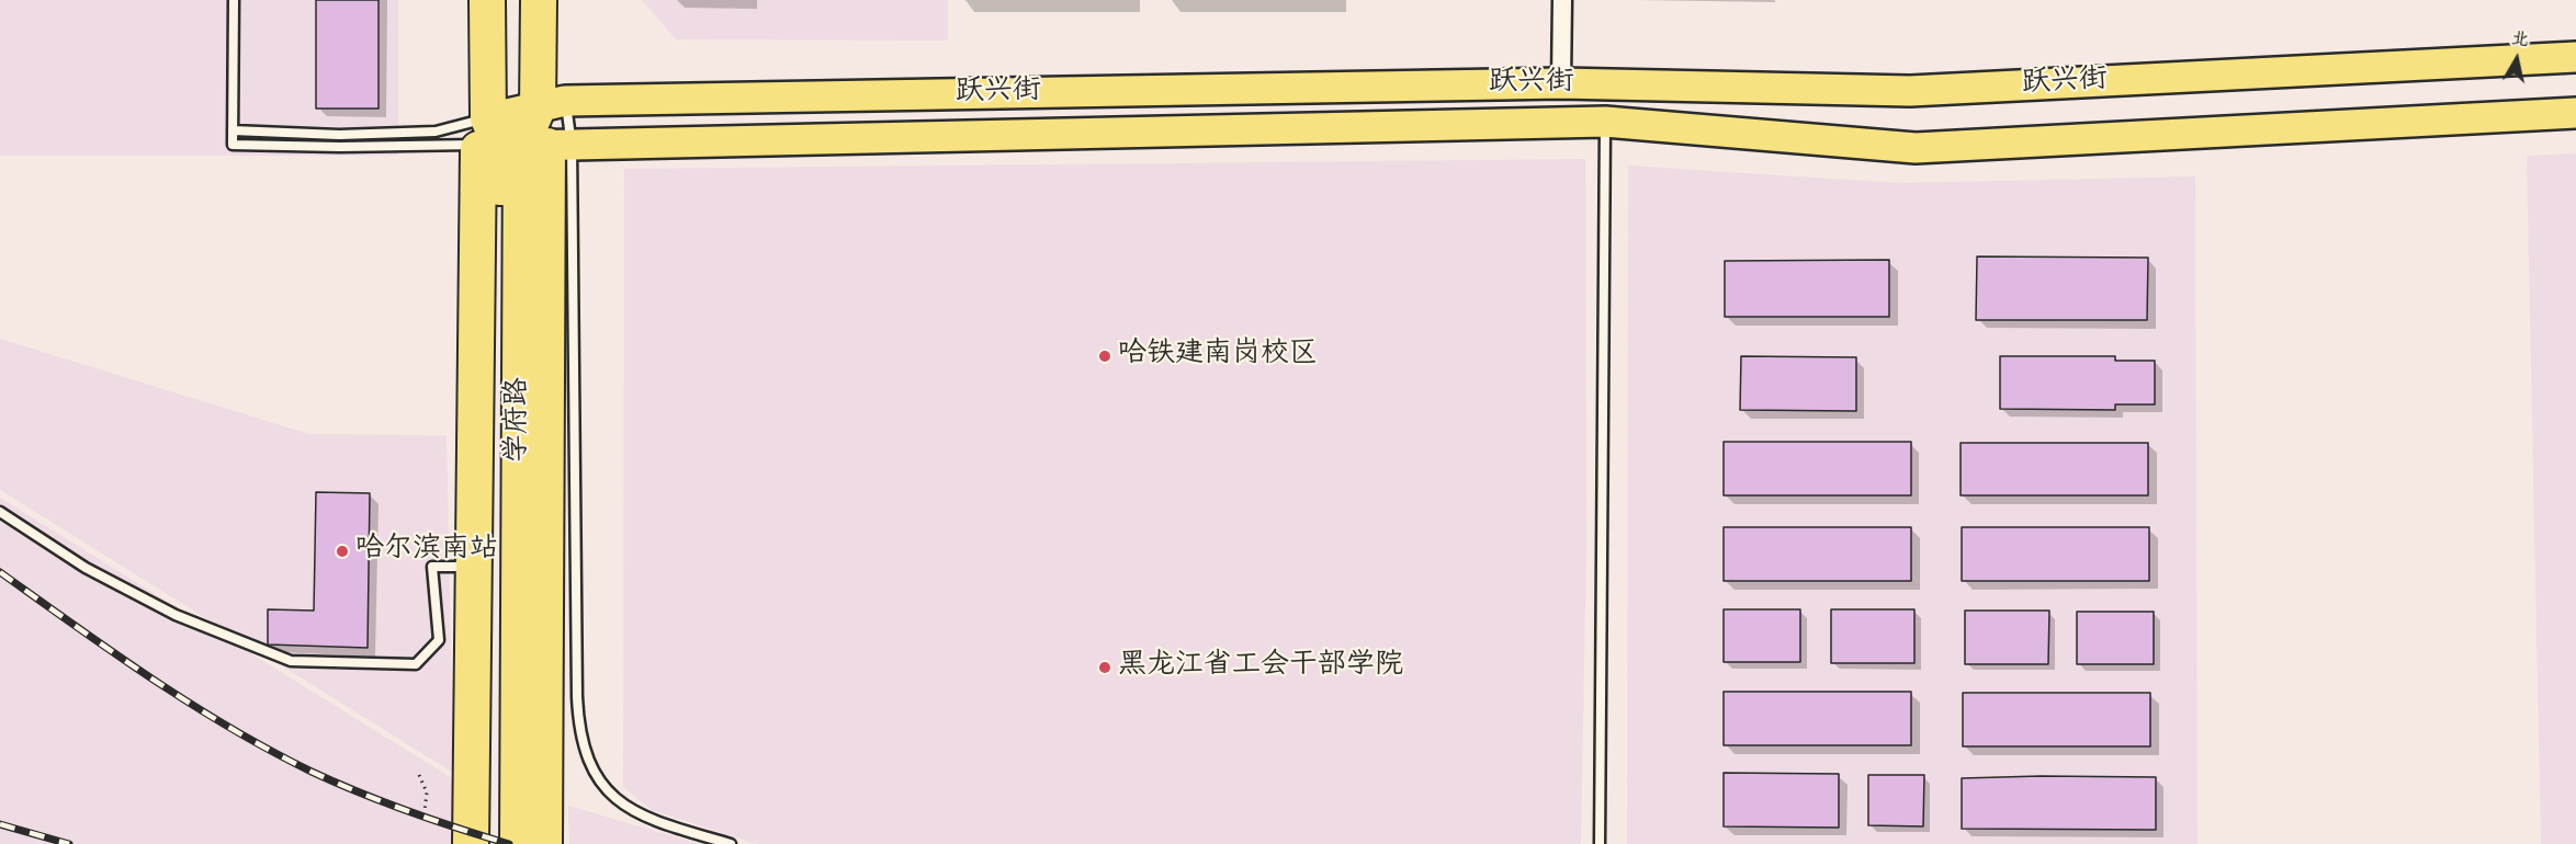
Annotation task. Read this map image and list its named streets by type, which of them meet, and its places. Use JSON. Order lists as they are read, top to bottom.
{
  "streets": {
    "highway": ["学府路"],
    "main road": ["跃兴街"]
  },
  "crossings": [
    ["跃兴街", "学府路"]
  ],
  "places": ["哈铁建南岗校区", "哈尔滨南站", "黑龙江省工会干部学院"],
  "north": "top"
}
